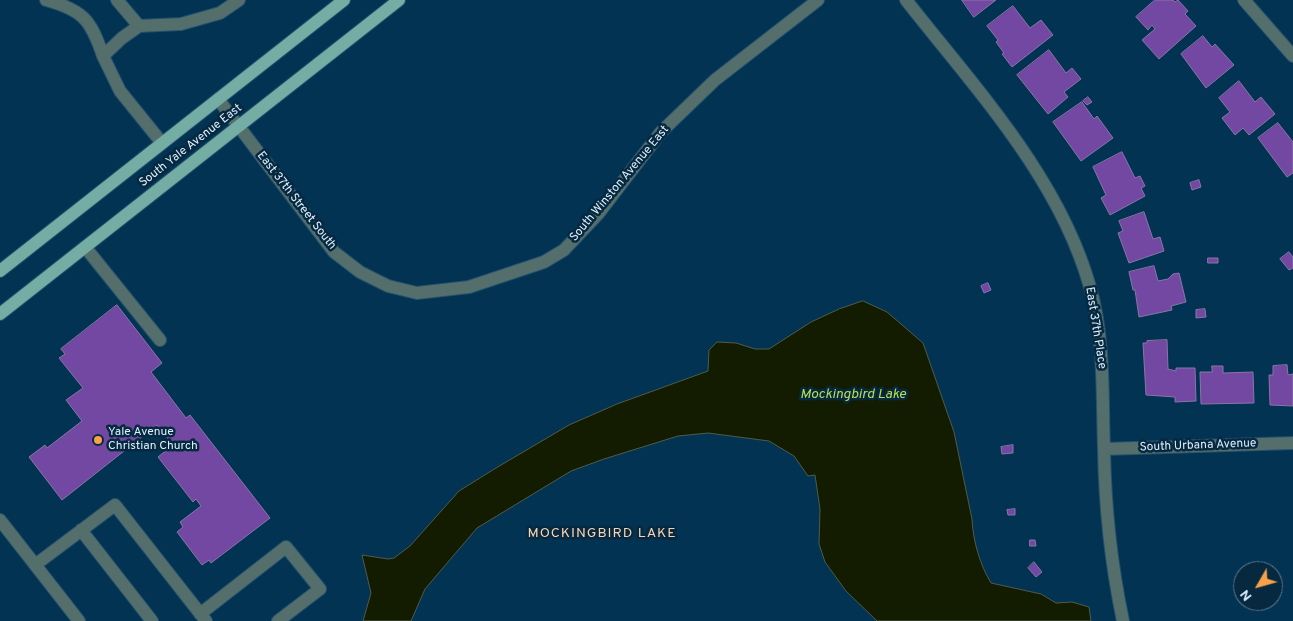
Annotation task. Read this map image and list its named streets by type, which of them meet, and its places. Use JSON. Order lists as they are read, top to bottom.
{
  "streets": {
    "main road": ["South Yale Avenue East"],
    "street": [
      "South Winston Avenue East",
      "East 37th Street South",
      "East 37th Place",
      "South Urbana Avenue"
    ]
  },
  "crossings": [
    ["South Yale Avenue East", "East 37th Street South"],
    ["South Winston Avenue East", "East 37th Street South"],
    ["East 37th Place", "South Urbana Avenue"]
  ],
  "districts": ["MOCKINGBIRD LAKE"],
  "water": ["Mockingbird Lake"],
  "places": ["Yale Avenue Christian Church"],
  "north": "bottom left"
}
